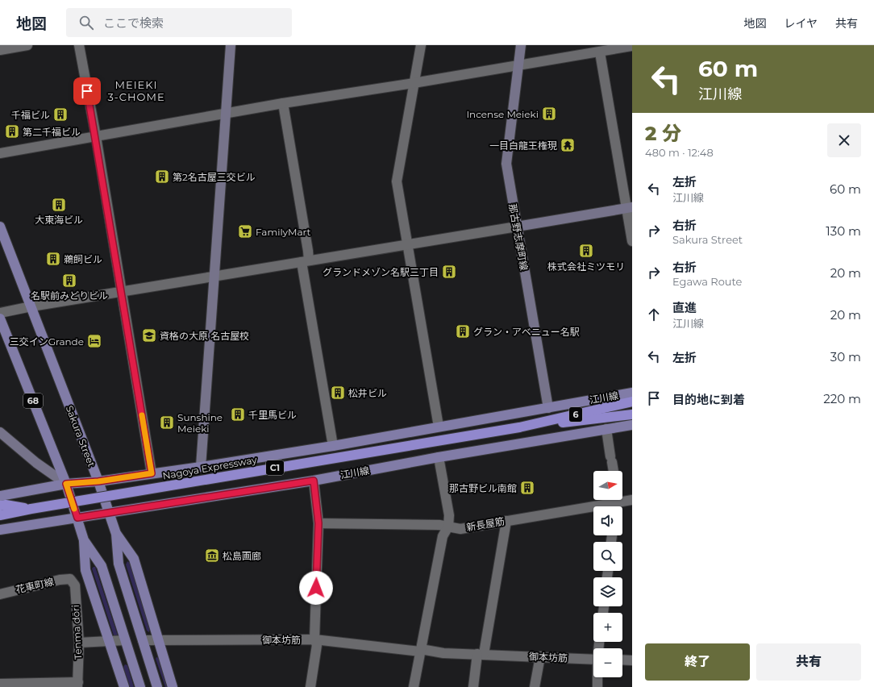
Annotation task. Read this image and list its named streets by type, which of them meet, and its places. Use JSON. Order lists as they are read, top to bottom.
{
  "streets": {
    "highway": ["6", "Nagoya Expressway", "C1"],
    "main road": ["江川線", "68", "Sakura Street"],
    "street": [
      "那古野志摩町線",
      "新長屋筋",
      "花車町線",
      "Tenma dōri",
      "御本坊筋"
    ]
  },
  "crossings": [
    ["那古野志摩町線", "江川線"],
    ["江川線", "68"],
    ["江川線", "Sakura Street"],
    ["Sakura Street", "御本坊筋"],
    ["花車町線", "Tenma dōri"]
  ],
  "districts": ["MEIEKI 3-CHOME"],
  "places": {
    "building": [
      "Incense Meieki",
      "千福ビル",
      "第二千福ビル",
      "第2名古屋三交ビル",
      "大東海ビル",
      "株式会社ミツモリ",
      "鵜飼ビル",
      "グランドメゾン名駅三丁目",
      "名駅前みどりビル",
      "グラン・アベニュー名駅",
      "松井ビル",
      "千里馬ビル",
      "Sunshine Meieki",
      "那古野ビル南館"
    ],
    "temple": ["一目白龍王権現"],
    "supermarket": ["FamilyMart"],
    "school or university": ["資格の大原 名古屋校"],
    "hotel": ["三交インGrande"],
    "museum": ["松島画廊"]
  },
  "north": "right",
  "page": {
    "header": "地図",
    "search": "ここで検索",
    "nav": ["地図", "レイヤ", "共有"],
    "turn": ["60 m", "江川線"],
    "heading": ["2 分", "480 m · 12:48"],
    "list": [
      {
        "name": "左折",
        "note": "江川線",
        "value": "60 m"
      },
      {
        "name": "右折",
        "note": "Sakura Street",
        "value": "130 m"
      },
      {
        "name": "右折",
        "note": "Egawa Route",
        "value": "20 m"
      },
      {
        "name": "直進",
        "note": "江川線",
        "value": "20 m"
      },
      {
        "name": "左折",
        "value": "30 m"
      },
      {
        "name": "目的地に到着",
        "value": "220 m"
      }
    ],
    "map_buttons": ["+", "−"],
    "buttons": ["終了", "共有"]
  }
}
